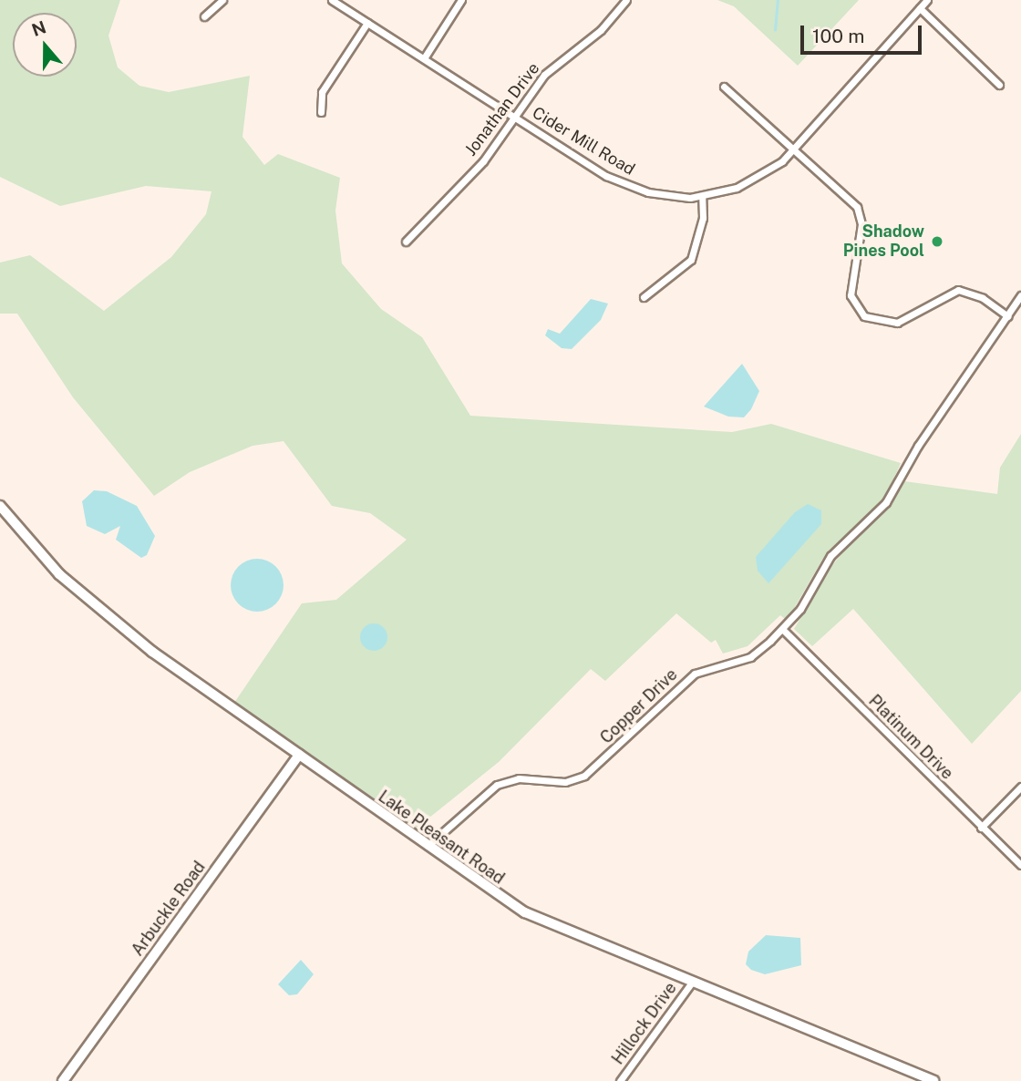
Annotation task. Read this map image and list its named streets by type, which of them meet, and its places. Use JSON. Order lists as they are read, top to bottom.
{
  "streets": {
    "street": [
      "Jonathan Drive",
      "Cider Mill Road",
      "Copper Drive",
      "Platinum Drive",
      "Lake Pleasant Road",
      "Arbuckle Road",
      "Hillock Drive"
    ]
  },
  "crossings": [
    ["Jonathan Drive", "Cider Mill Road"],
    ["Copper Drive", "Platinum Drive"],
    ["Copper Drive", "Lake Pleasant Road"],
    ["Lake Pleasant Road", "Arbuckle Road"],
    ["Lake Pleasant Road", "Hillock Drive"]
  ],
  "places": ["Shadow Pines Pool"],
  "scale_bar": "100 m",
  "north": "top"
}
